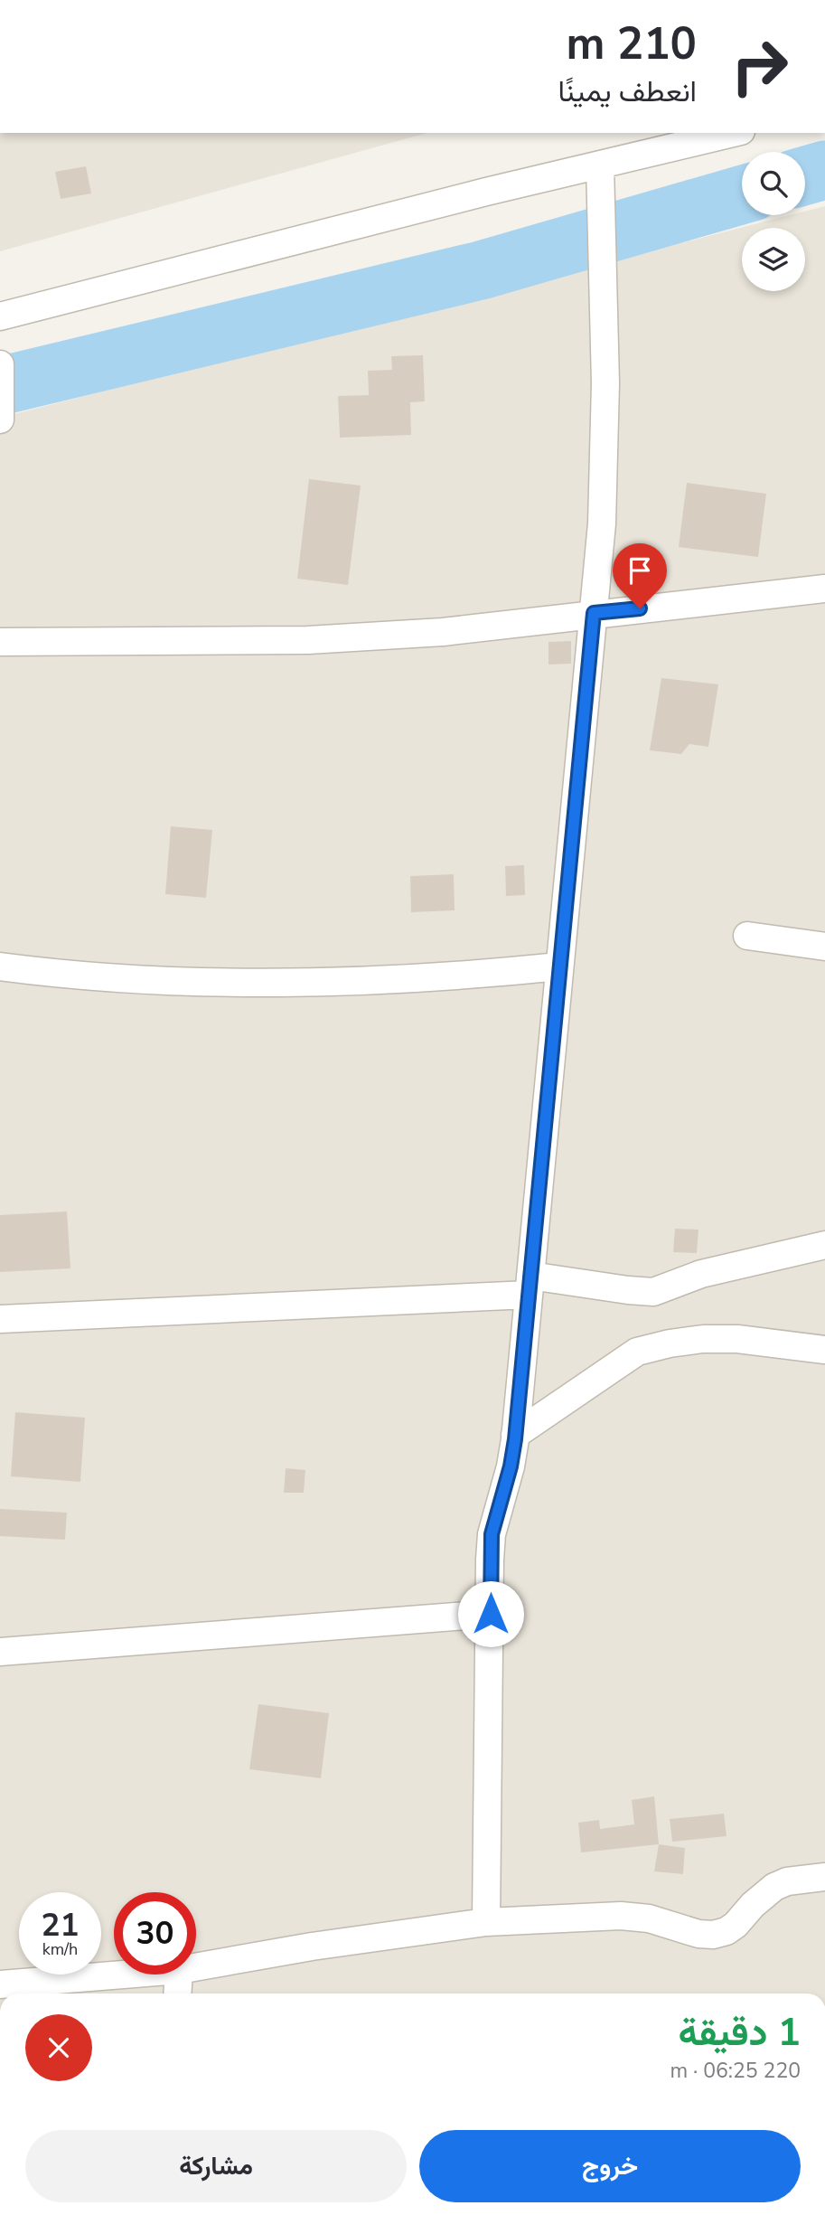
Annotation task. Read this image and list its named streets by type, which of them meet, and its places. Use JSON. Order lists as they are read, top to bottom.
{
  "page": {
    "turn": ["210 m", "انعطف يمينًا"],
    "speed": "21 km/h",
    "limit": "30",
    "heading": ["1 دقيقة", "220 m · 06:25"],
    "buttons": ["خروج", "مشاركة"]
  }
}
